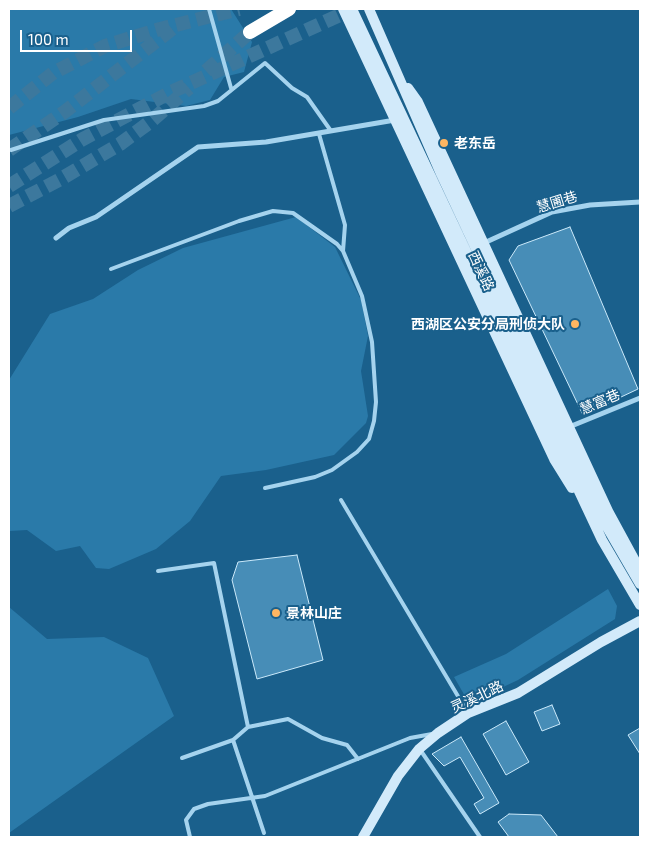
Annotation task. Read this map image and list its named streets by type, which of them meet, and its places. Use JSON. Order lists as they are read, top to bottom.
{
  "streets": {
    "main road": ["西溪路", "灵溪北路"],
    "street": ["慧圃巷", "慧富巷"]
  },
  "crossings": [
    ["慧圃巷", "西溪路"],
    ["西溪路", "慧富巷"]
  ],
  "places": ["老东岳", "西湖区公安分局刑侦大队", "景林山庄"],
  "scale_bar": "100 m"
}
